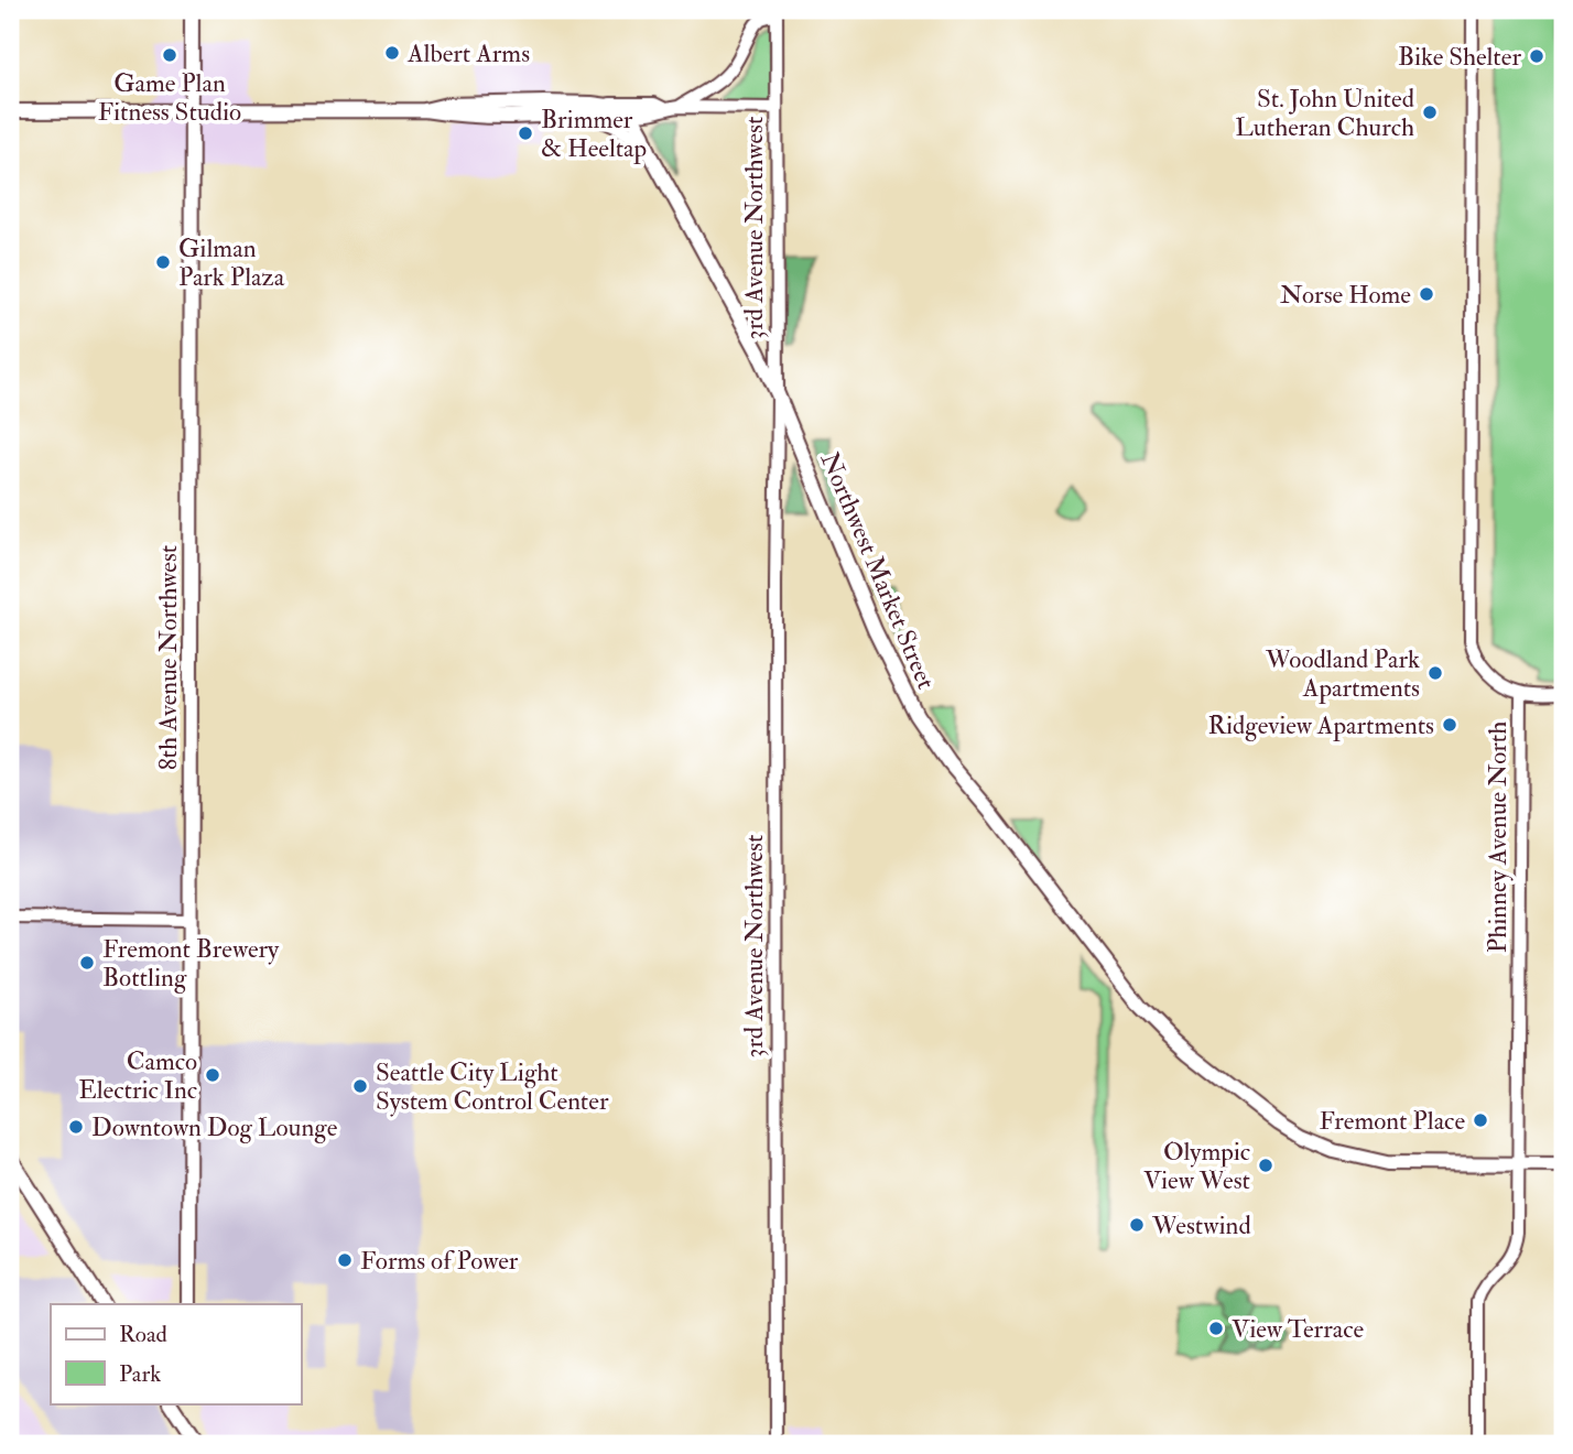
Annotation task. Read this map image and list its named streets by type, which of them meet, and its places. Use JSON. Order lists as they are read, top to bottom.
{
  "streets": {
    "main road": ["Northwest Market Street", "8th Avenue Northwest"],
    "street": ["3rd Avenue Northwest", "Phinney Avenue North"]
  },
  "crossings": [
    ["3rd Avenue Northwest", "Northwest Market Street"],
    ["Northwest Market Street", "8th Avenue Northwest"],
    ["Northwest Market Street", "Phinney Avenue North"]
  ],
  "places": [
    "Albert Arms",
    "Game Plan Fitness Studio",
    "Bike Shelter",
    "St. John United Lutheran Church",
    "Brimmer & Heeltap",
    "Gilman Park Plaza",
    "Norse Home",
    "Woodland Park Apartments",
    "Ridgeview Apartments",
    "Fremont Brewery Bottling",
    "Camco Electric Inc",
    "Seattle City Light System Control Center",
    "Fremont Place",
    "Downtown Dog Lounge",
    "Olympic View West",
    "Westwind",
    "Forms of Power",
    "View Terrace"
  ],
  "legend": ["Road", "Park"]
}
